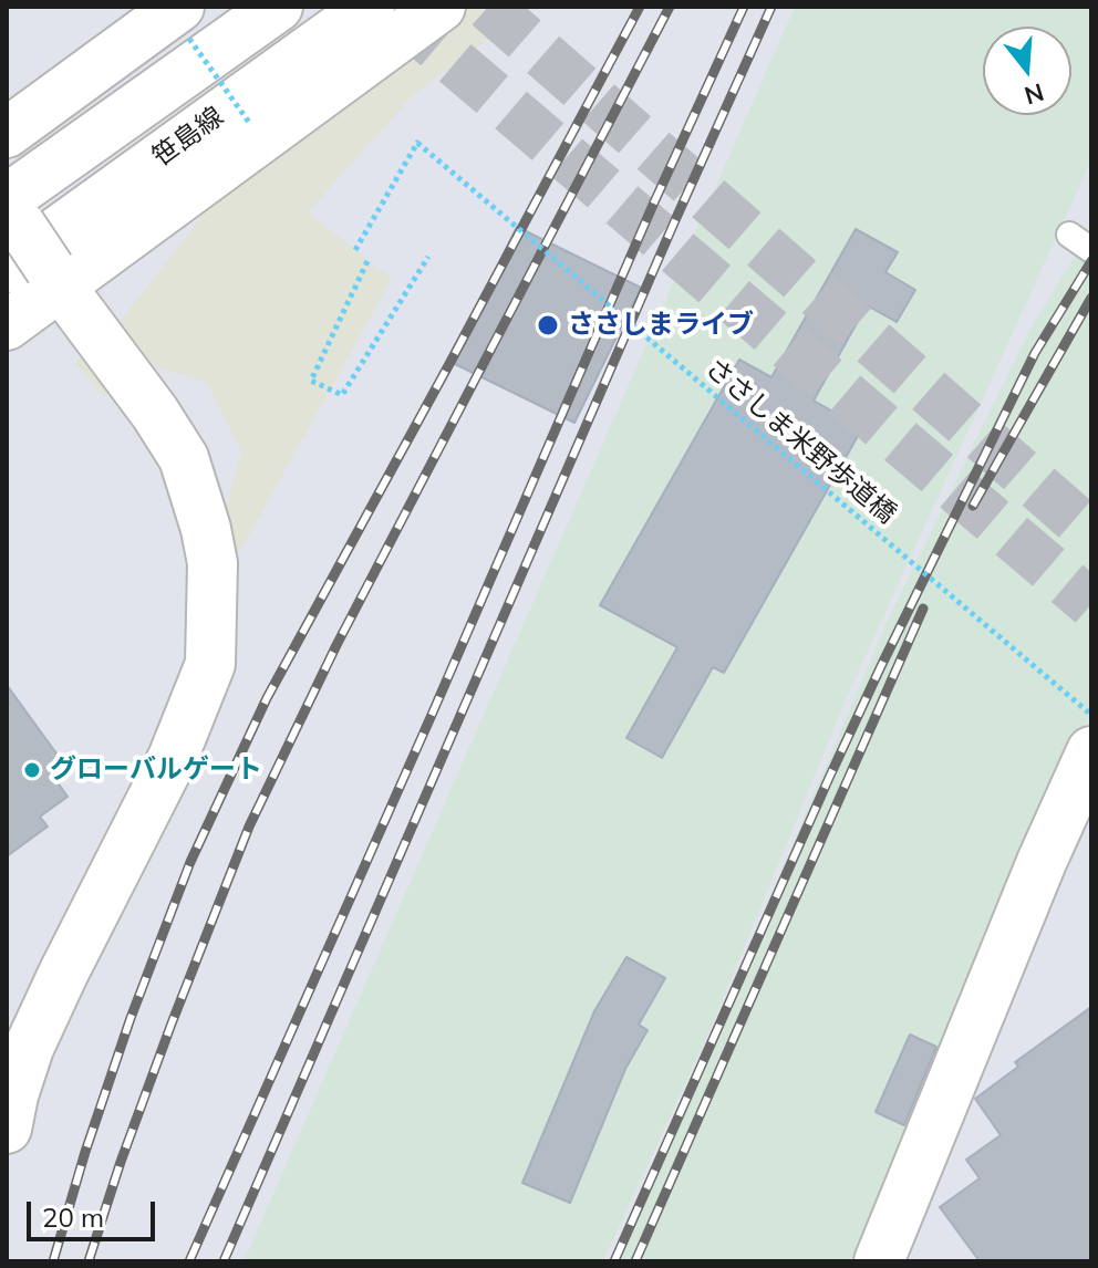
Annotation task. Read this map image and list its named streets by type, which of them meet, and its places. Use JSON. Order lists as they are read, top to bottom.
{
  "streets": {
    "street": ["笹島線"],
    "path": ["ささしま米野歩道橋"]
  },
  "places": ["ささしまライブ", "グローバルゲート"],
  "scale_bar": "20 m",
  "north": "bottom"
}
